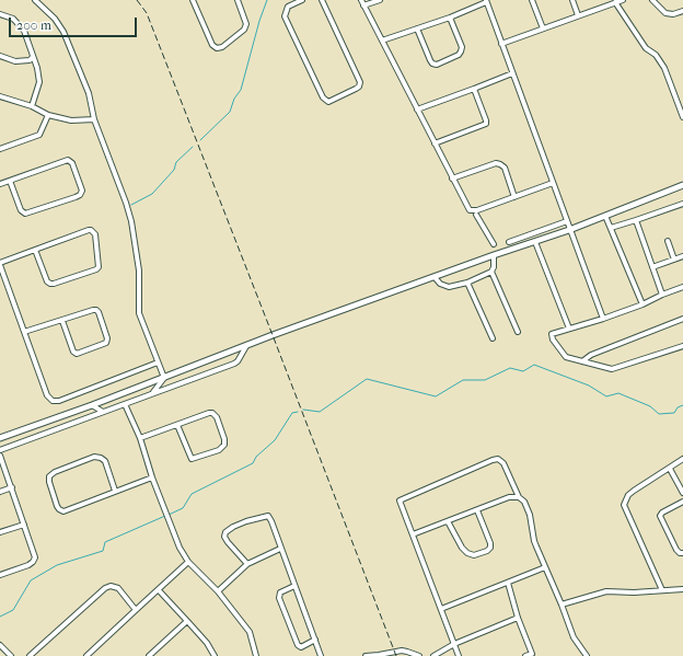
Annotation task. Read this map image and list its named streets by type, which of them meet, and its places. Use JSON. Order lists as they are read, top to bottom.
{
  "scale_bar": "200 m"
}
